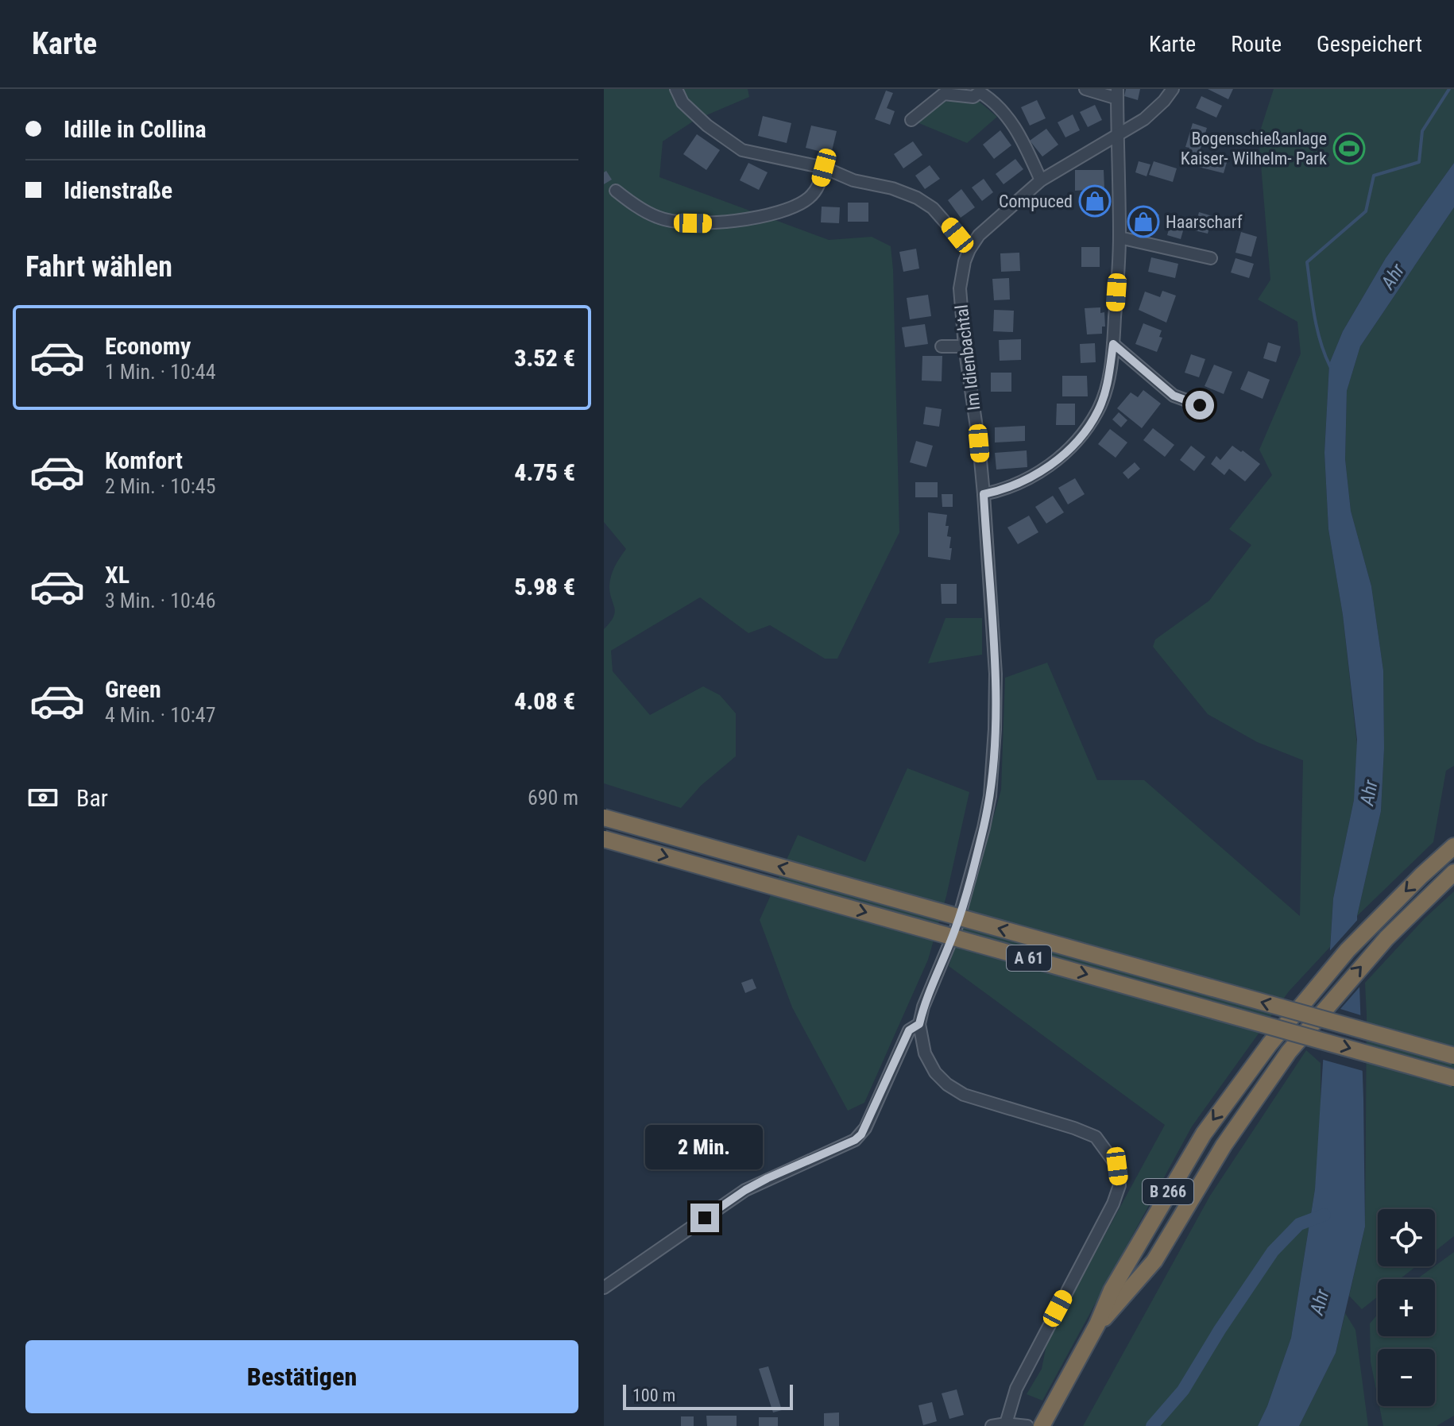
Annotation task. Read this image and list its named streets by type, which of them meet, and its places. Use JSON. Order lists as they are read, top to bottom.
{
  "streets": {
    "highway": ["A 61", "B 266"],
    "street": ["Im Idienbachtal"]
  },
  "water": ["Ahr"],
  "places": {
    "sports": ["Bogenschießanlage Kaiser- Wilhelm- Park"],
    "shop": ["Compuced", "Haarscharf"]
  },
  "scale_bar": "100 m",
  "page": {
    "header": "Karte",
    "nav": ["Karte", "Route", "Gespeichert"],
    "banner": ["Idille in Collina", "Idienstraße"],
    "heading": "Fahrt wählen",
    "list": [
      {
        "name": "Economy",
        "note": "1 Min. · 10:44",
        "value": "3.52 €"
      },
      {
        "name": "Komfort",
        "note": "2 Min. · 10:45",
        "value": "4.75 €"
      },
      {
        "name": "XL",
        "note": "3 Min. · 10:46",
        "value": "5.98 €"
      },
      {
        "name": "Green",
        "note": "4 Min. · 10:47",
        "value": "4.08 €"
      }
    ],
    "pay": ["Bar", "690 m"],
    "bubble": "2 Min.",
    "map_buttons": ["+", "−"],
    "buttons": "Bestätigen",
    "scale": "100 m"
  }
}
